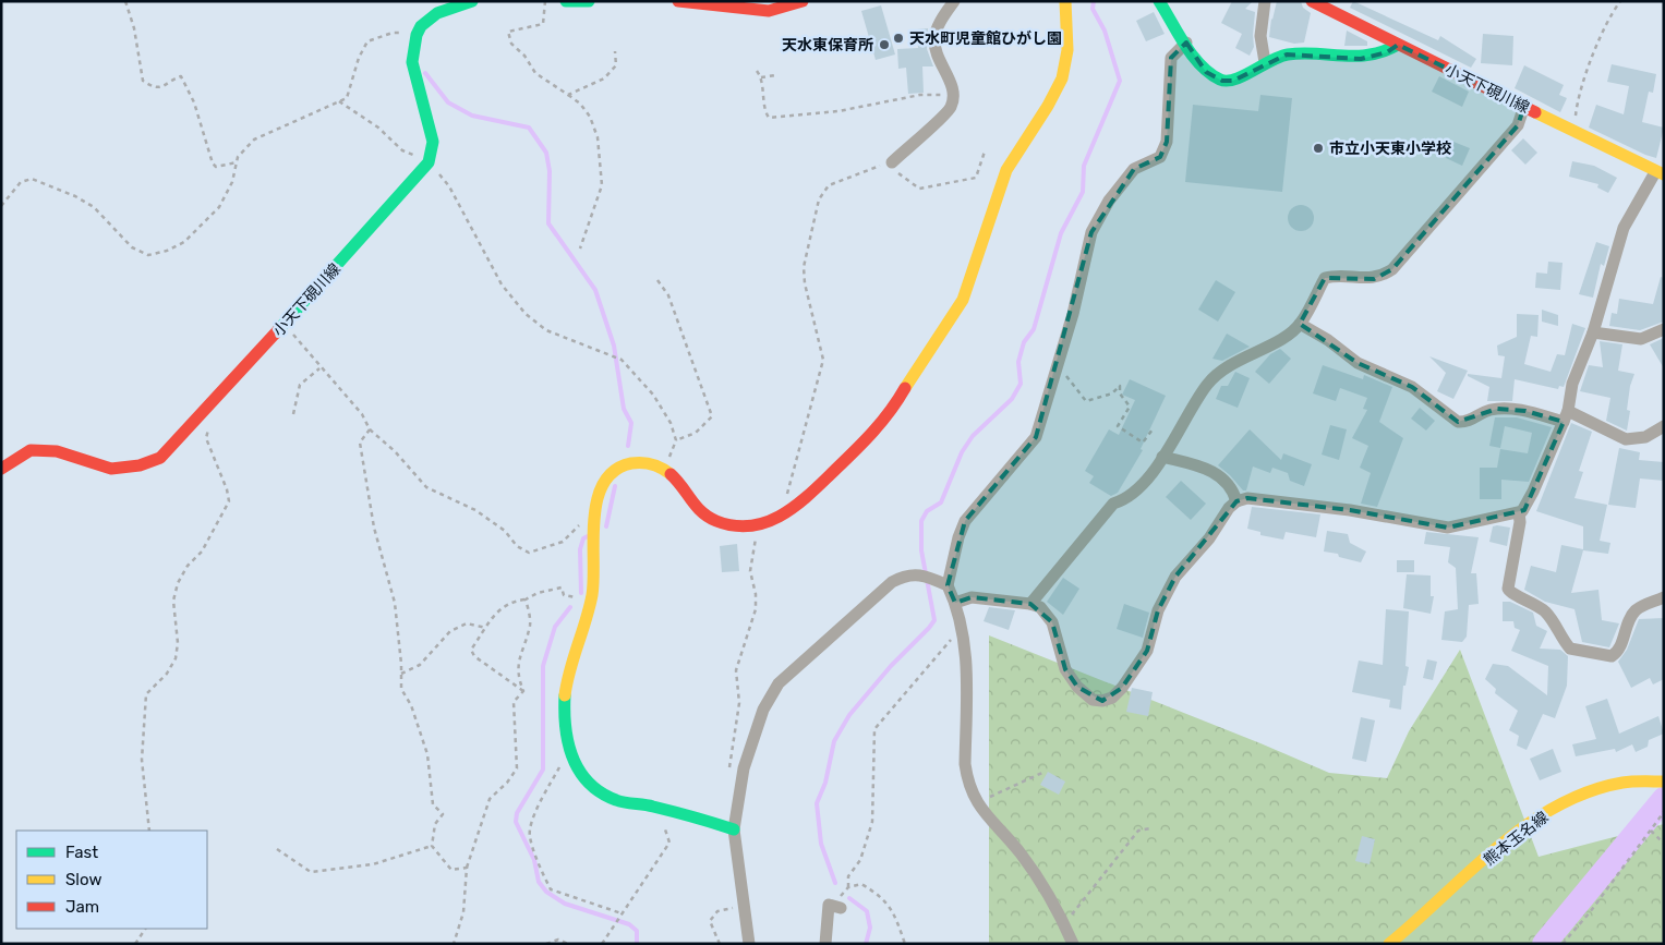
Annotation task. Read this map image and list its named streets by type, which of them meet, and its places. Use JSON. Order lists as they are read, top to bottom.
{
  "streets": {
    "main road": ["小天下硯川線", "熊本玉名線"]
  },
  "places": ["天水町児童館ひがし園", "天水東保育所", "市立小天東小学校"],
  "legend": ["Fast", "Slow", "Jam"]
}
